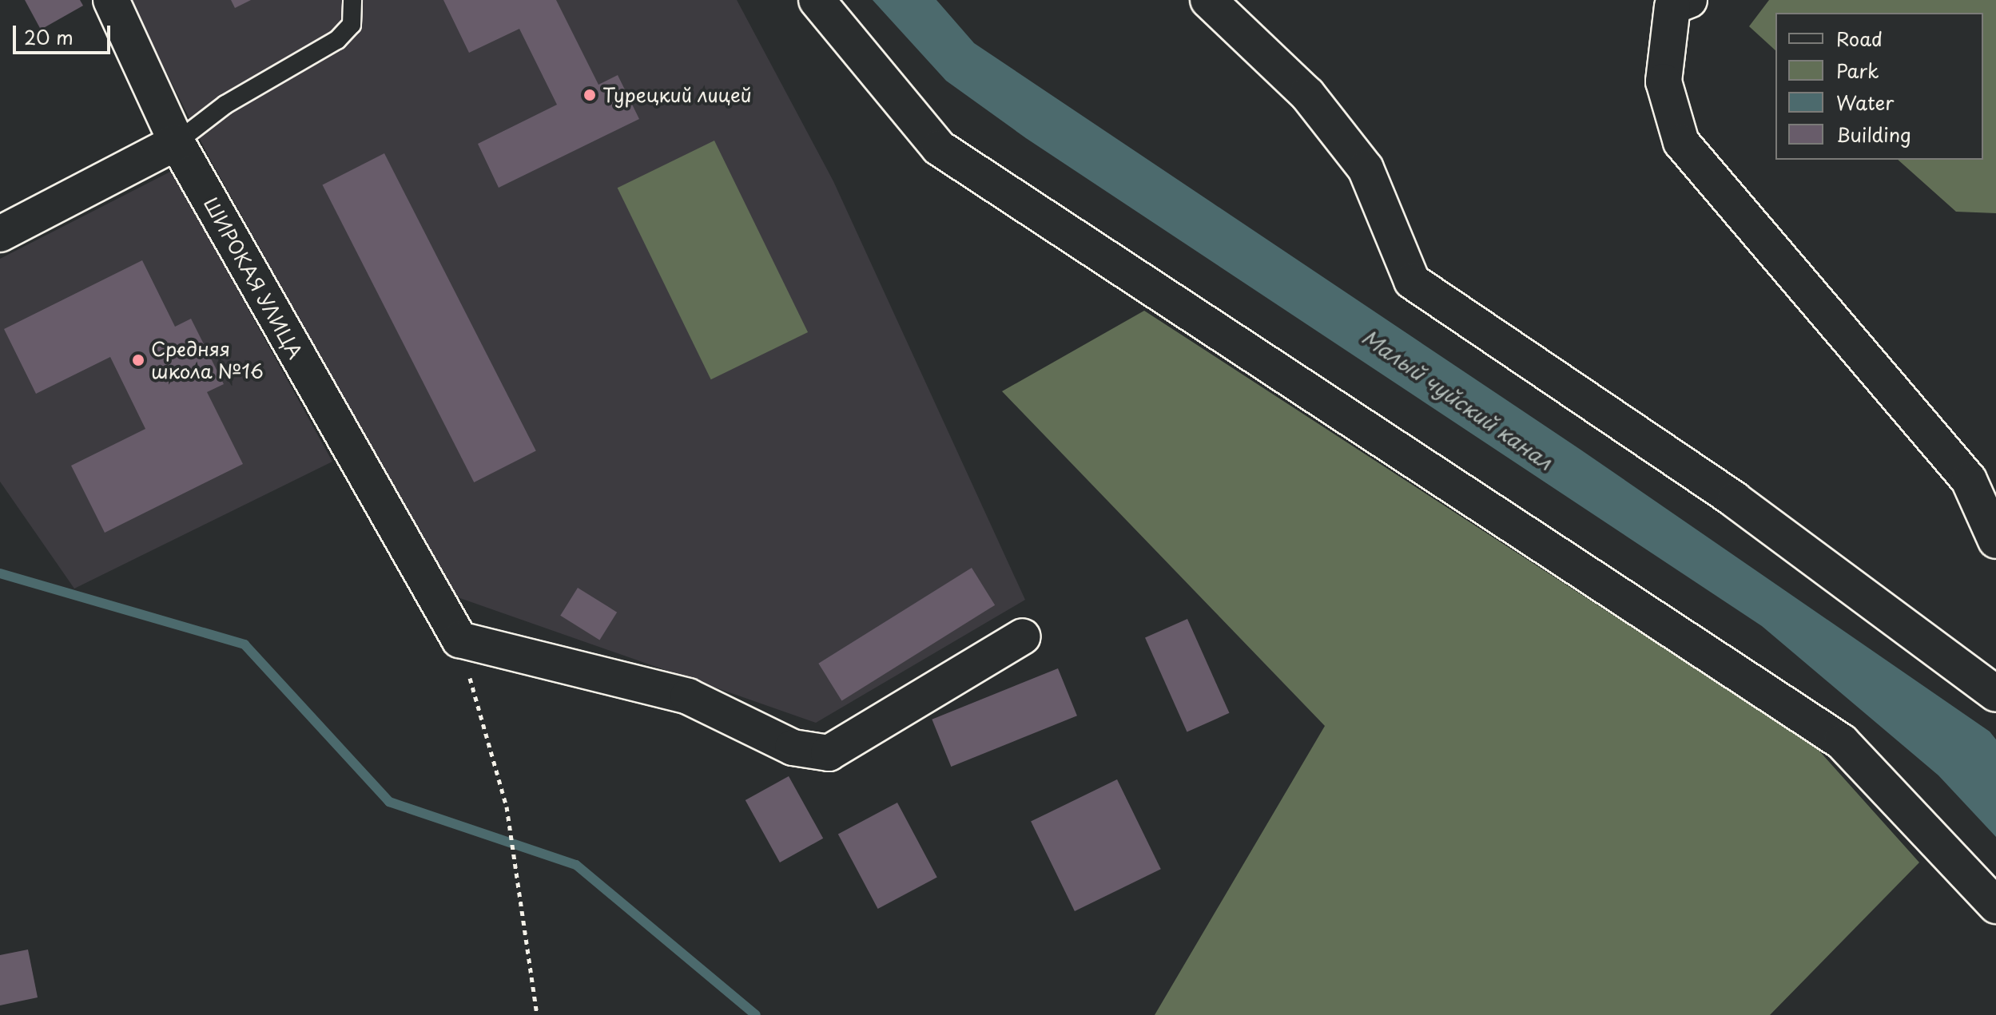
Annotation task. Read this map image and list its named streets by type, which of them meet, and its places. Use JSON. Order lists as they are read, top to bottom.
{
  "streets": {
    "street": ["ШИРОКАЯ УЛИЦА"]
  },
  "water": ["Малый чуйский канал"],
  "places": ["Турецкий лицей", "Средняя школа №16"],
  "legend": [
    "Road",
    "Park",
    "Water",
    "Building"
  ],
  "scale_bar": "20 m"
}
